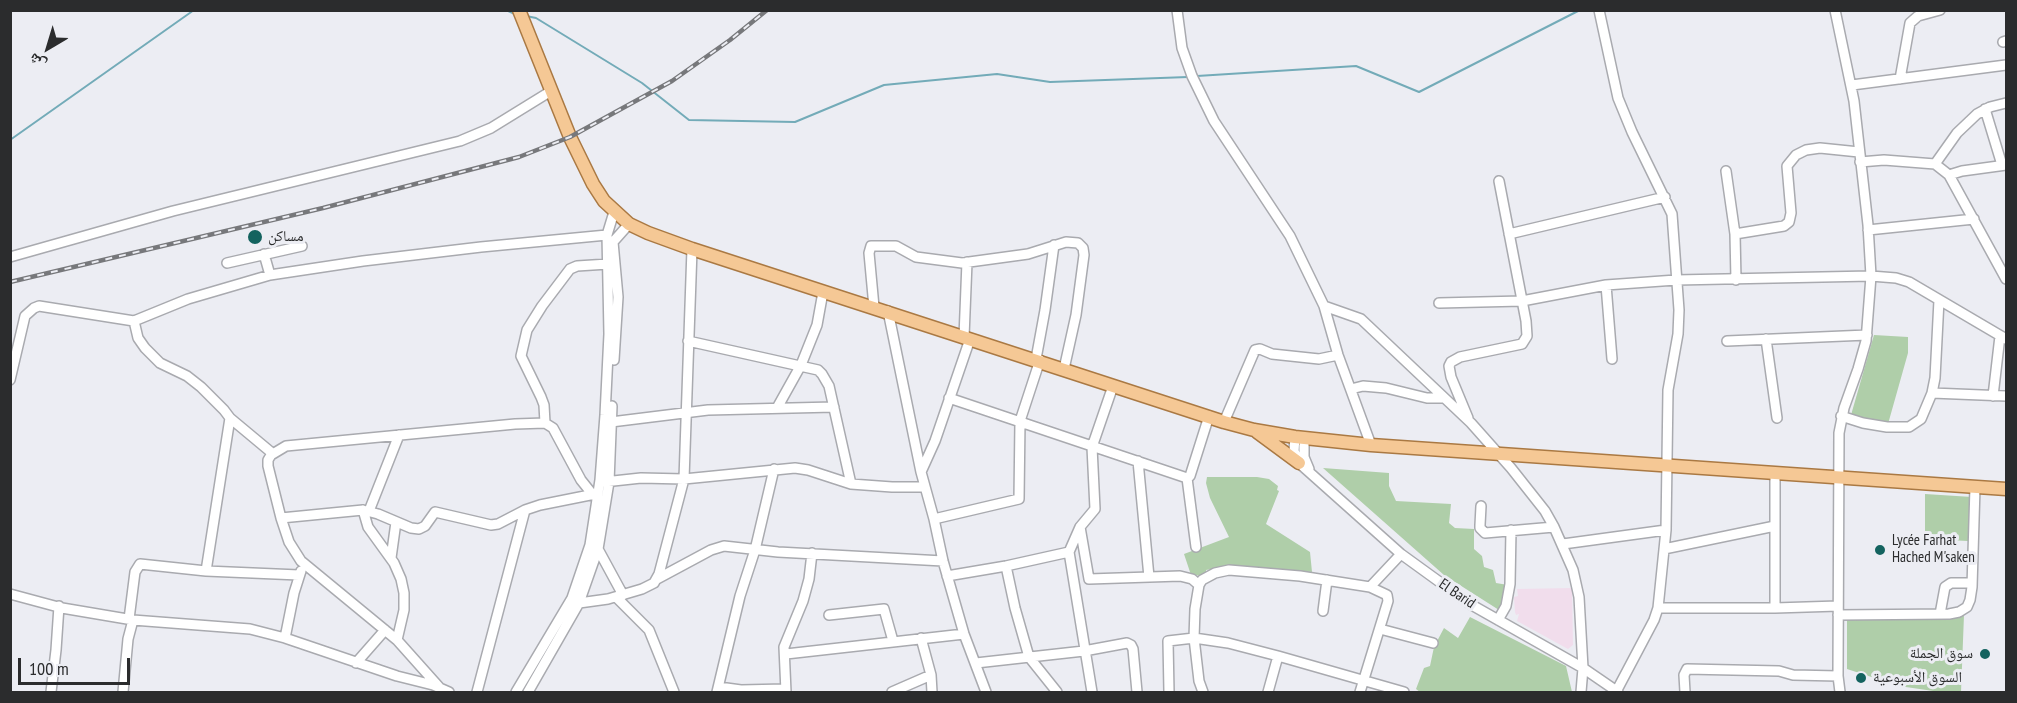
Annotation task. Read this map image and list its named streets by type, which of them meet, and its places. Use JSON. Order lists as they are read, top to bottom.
{
  "streets": {
    "street": ["El Barid"]
  },
  "places": [
    "مساكن",
    "Lycée Farhat Hached M'saken",
    "سوق الجملة",
    "السوق اﻷسبوعية"
  ],
  "scale_bar": "100 m",
  "north": "bottom left"
}
